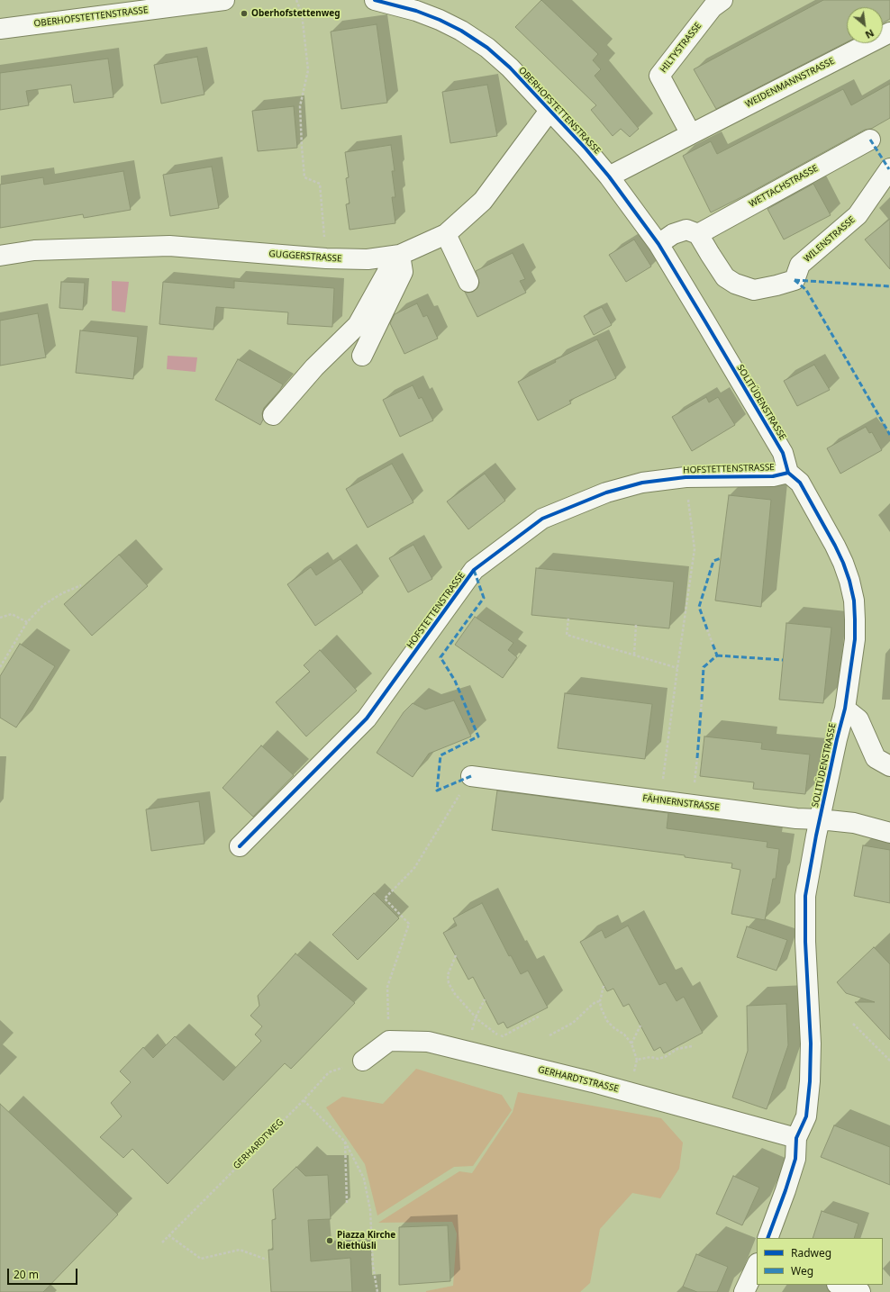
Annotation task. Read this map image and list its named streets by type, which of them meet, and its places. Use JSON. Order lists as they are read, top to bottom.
{
  "streets": {
    "street": [
      "OBERHOFSTETTENSTRASSE",
      "HILTYSTRASSE",
      "WEIDENMANNSTRASSE",
      "WETTACHSTRASSE",
      "WILENSTRASSE",
      "GUGGERSTRASSE",
      "SOLITÜDENSTRASSE",
      "HOFSTETTENSTRASSE",
      "FÄHNERNSTRASSE",
      "GERHARDTSTRASSE"
    ],
    "path": ["GERHARDTWEG"]
  },
  "crossings": [
    ["OBERHOFSTETTENSTRASSE", "GUGGERSTRASSE"],
    ["OBERHOFSTETTENSTRASSE", "SOLITÜDENSTRASSE"],
    ["HILTYSTRASSE", "WEIDENMANNSTRASSE"],
    ["WETTACHSTRASSE", "WILENSTRASSE"],
    ["SOLITÜDENSTRASSE", "HOFSTETTENSTRASSE"],
    ["SOLITÜDENSTRASSE", "FÄHNERNSTRASSE"],
    ["SOLITÜDENSTRASSE", "GERHARDTSTRASSE"]
  ],
  "places": ["Oberhofstettenweg", "Piazza Kirche Riethüsli"],
  "legend": ["Radweg", "Weg"],
  "scale_bar": "20 m",
  "north": "bottom right"
}
